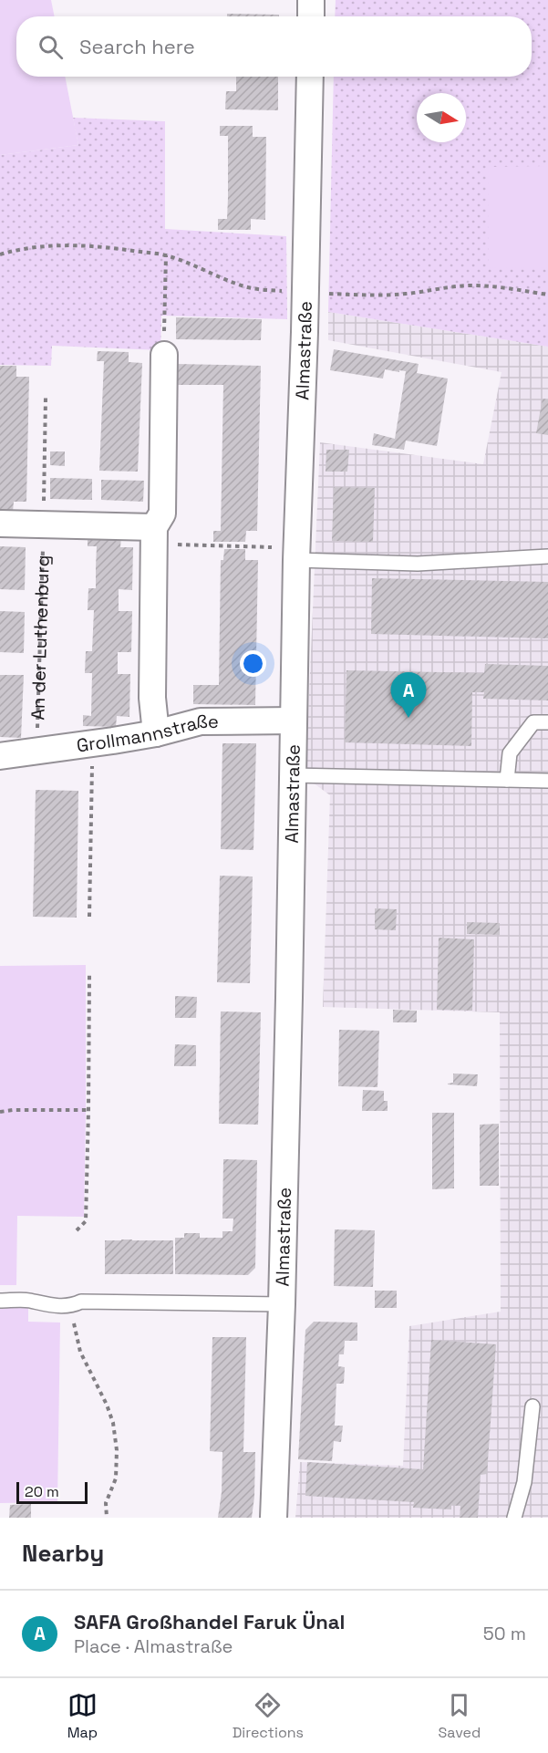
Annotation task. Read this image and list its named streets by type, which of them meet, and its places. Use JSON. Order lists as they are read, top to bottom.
{
  "streets": {
    "street": ["Almastraße", "Grollmannstraße"],
    "path": ["An der Luthenburg"]
  },
  "crossings": [
    ["Almastraße", "Grollmannstraße"],
    ["An der Luthenburg", "Grollmannstraße"]
  ],
  "scale_bar": "20 m",
  "north": "right",
  "page": {
    "search": "Search here",
    "pins": "A",
    "scale": "20 m",
    "heading": "Nearby",
    "list": [
      {
        "mark": "A",
        "name": "SAFA Großhandel Faruk Ünal",
        "note": "Place · Almastraße",
        "value": "50 m"
      }
    ],
    "nav": ["Map", "Directions", "Saved"]
  }
}
